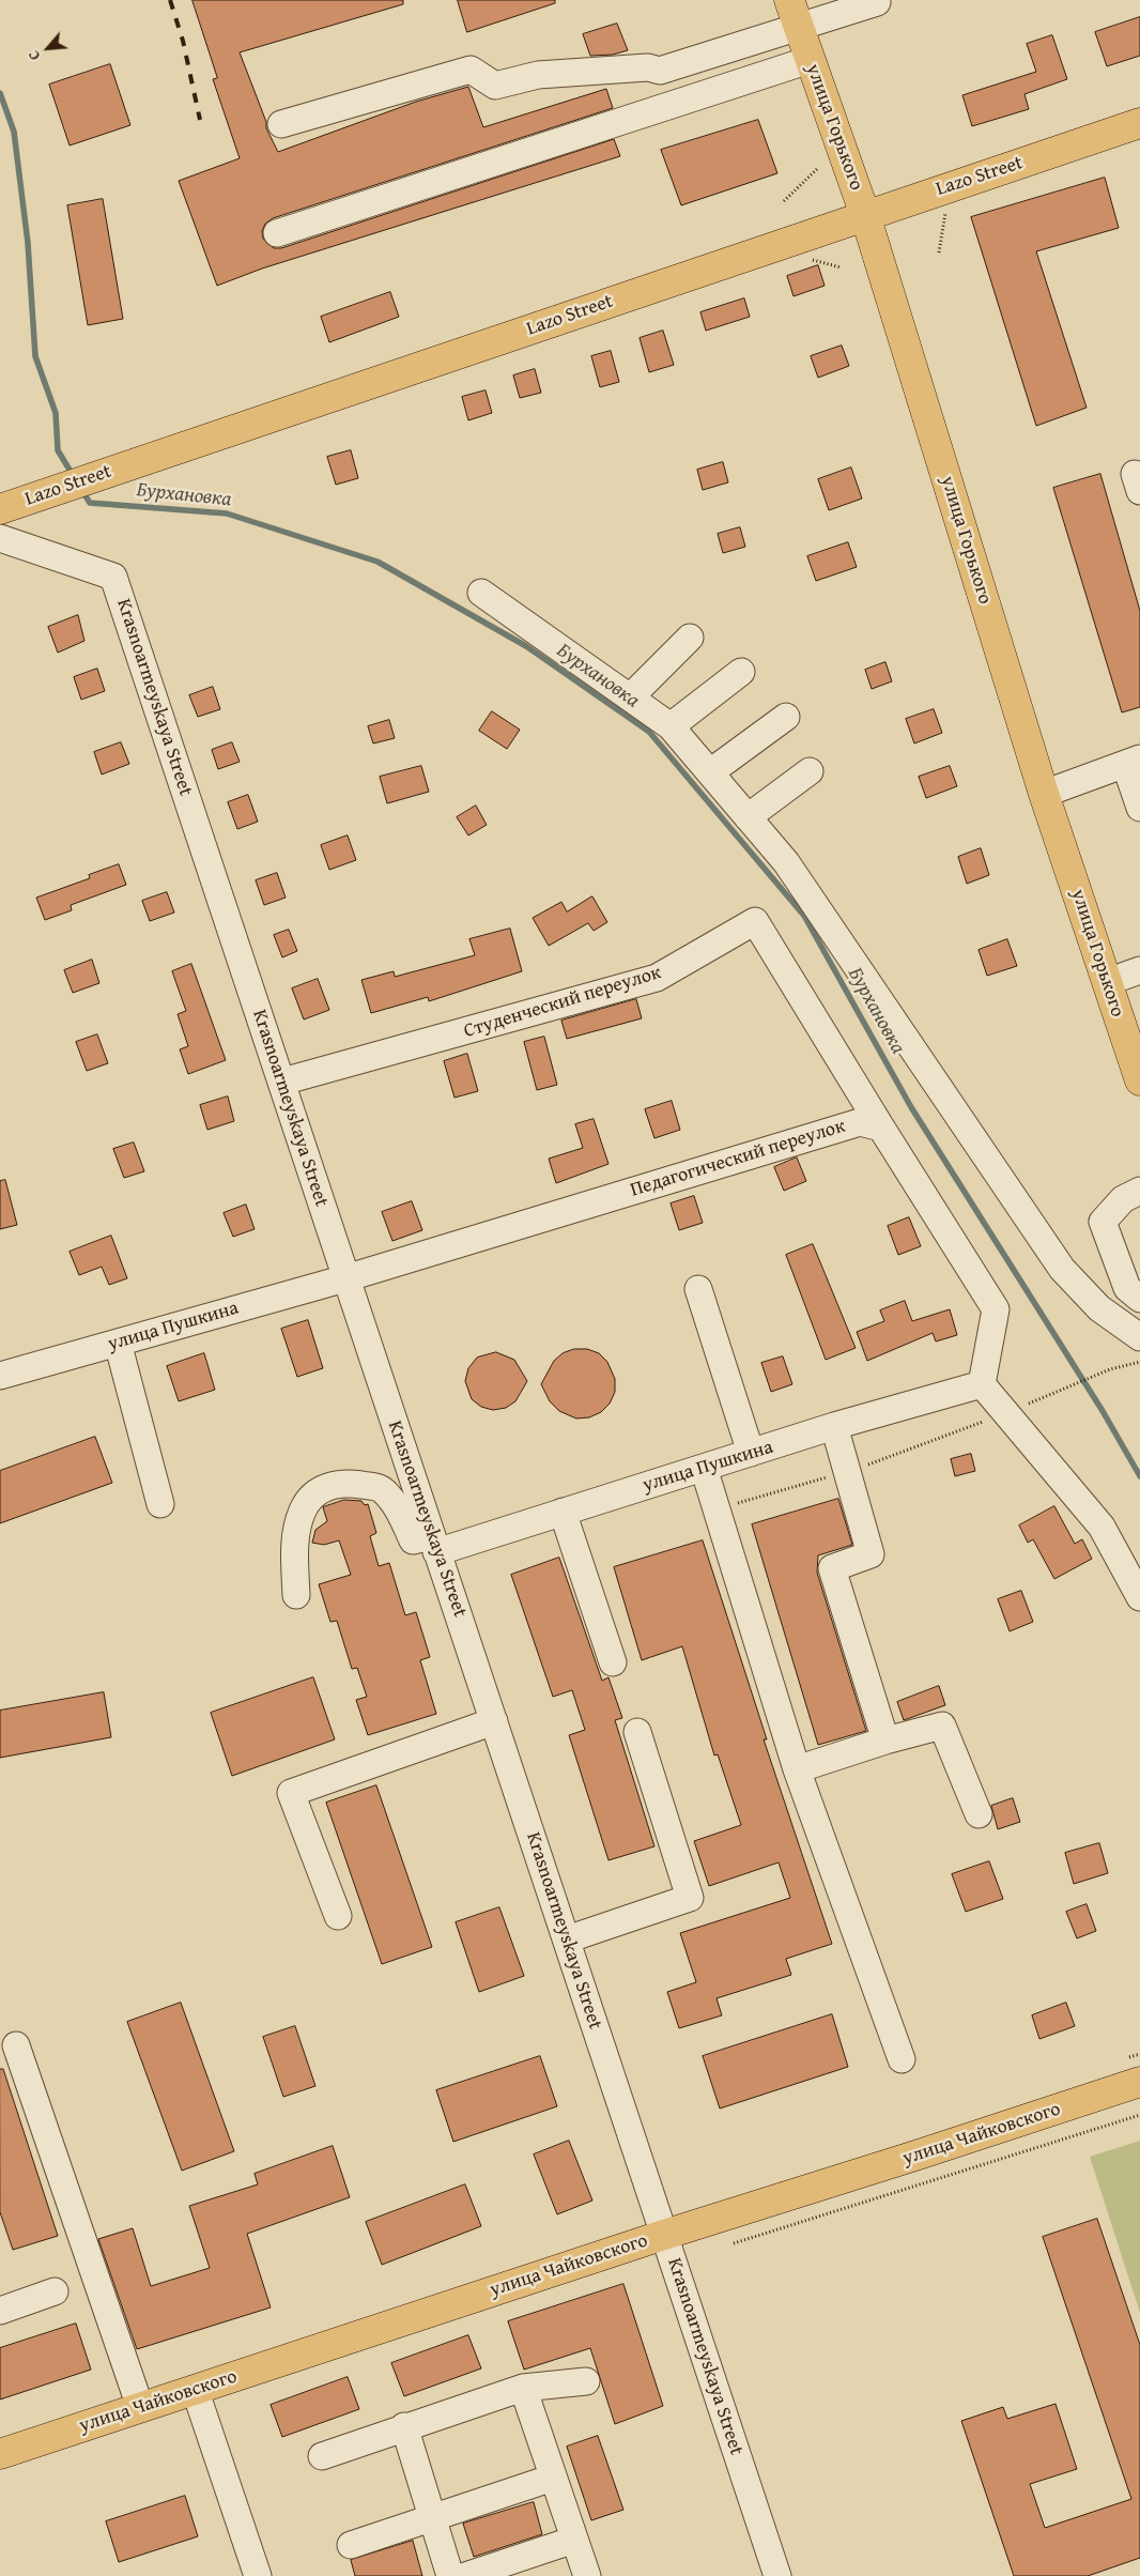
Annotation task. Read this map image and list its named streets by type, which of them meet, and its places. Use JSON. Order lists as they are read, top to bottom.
{
  "streets": {
    "main road": ["улица Горького", "Lazo Street", "улица Чайковского"],
    "street": [
      "Krasnoarmeyskaya Street",
      "Студенческий переулок",
      "Педагогический переулок",
      "улица Пушкина"
    ]
  },
  "crossings": [
    ["улица Горького", "Lazo Street"],
    ["Krasnoarmeyskaya Street", "Студенческий переулок"],
    ["Krasnoarmeyskaya Street", "Педагогический переулок"],
    ["Krasnoarmeyskaya Street", "улица Пушкина"],
    ["Krasnoarmeyskaya Street", "улица Чайковского"],
    ["Студенческий переулок", "Педагогический переулок"],
    ["Педагогический переулок", "улица Пушкина"]
  ],
  "water": ["Бурхановка"],
  "north": "bottom left"
}
